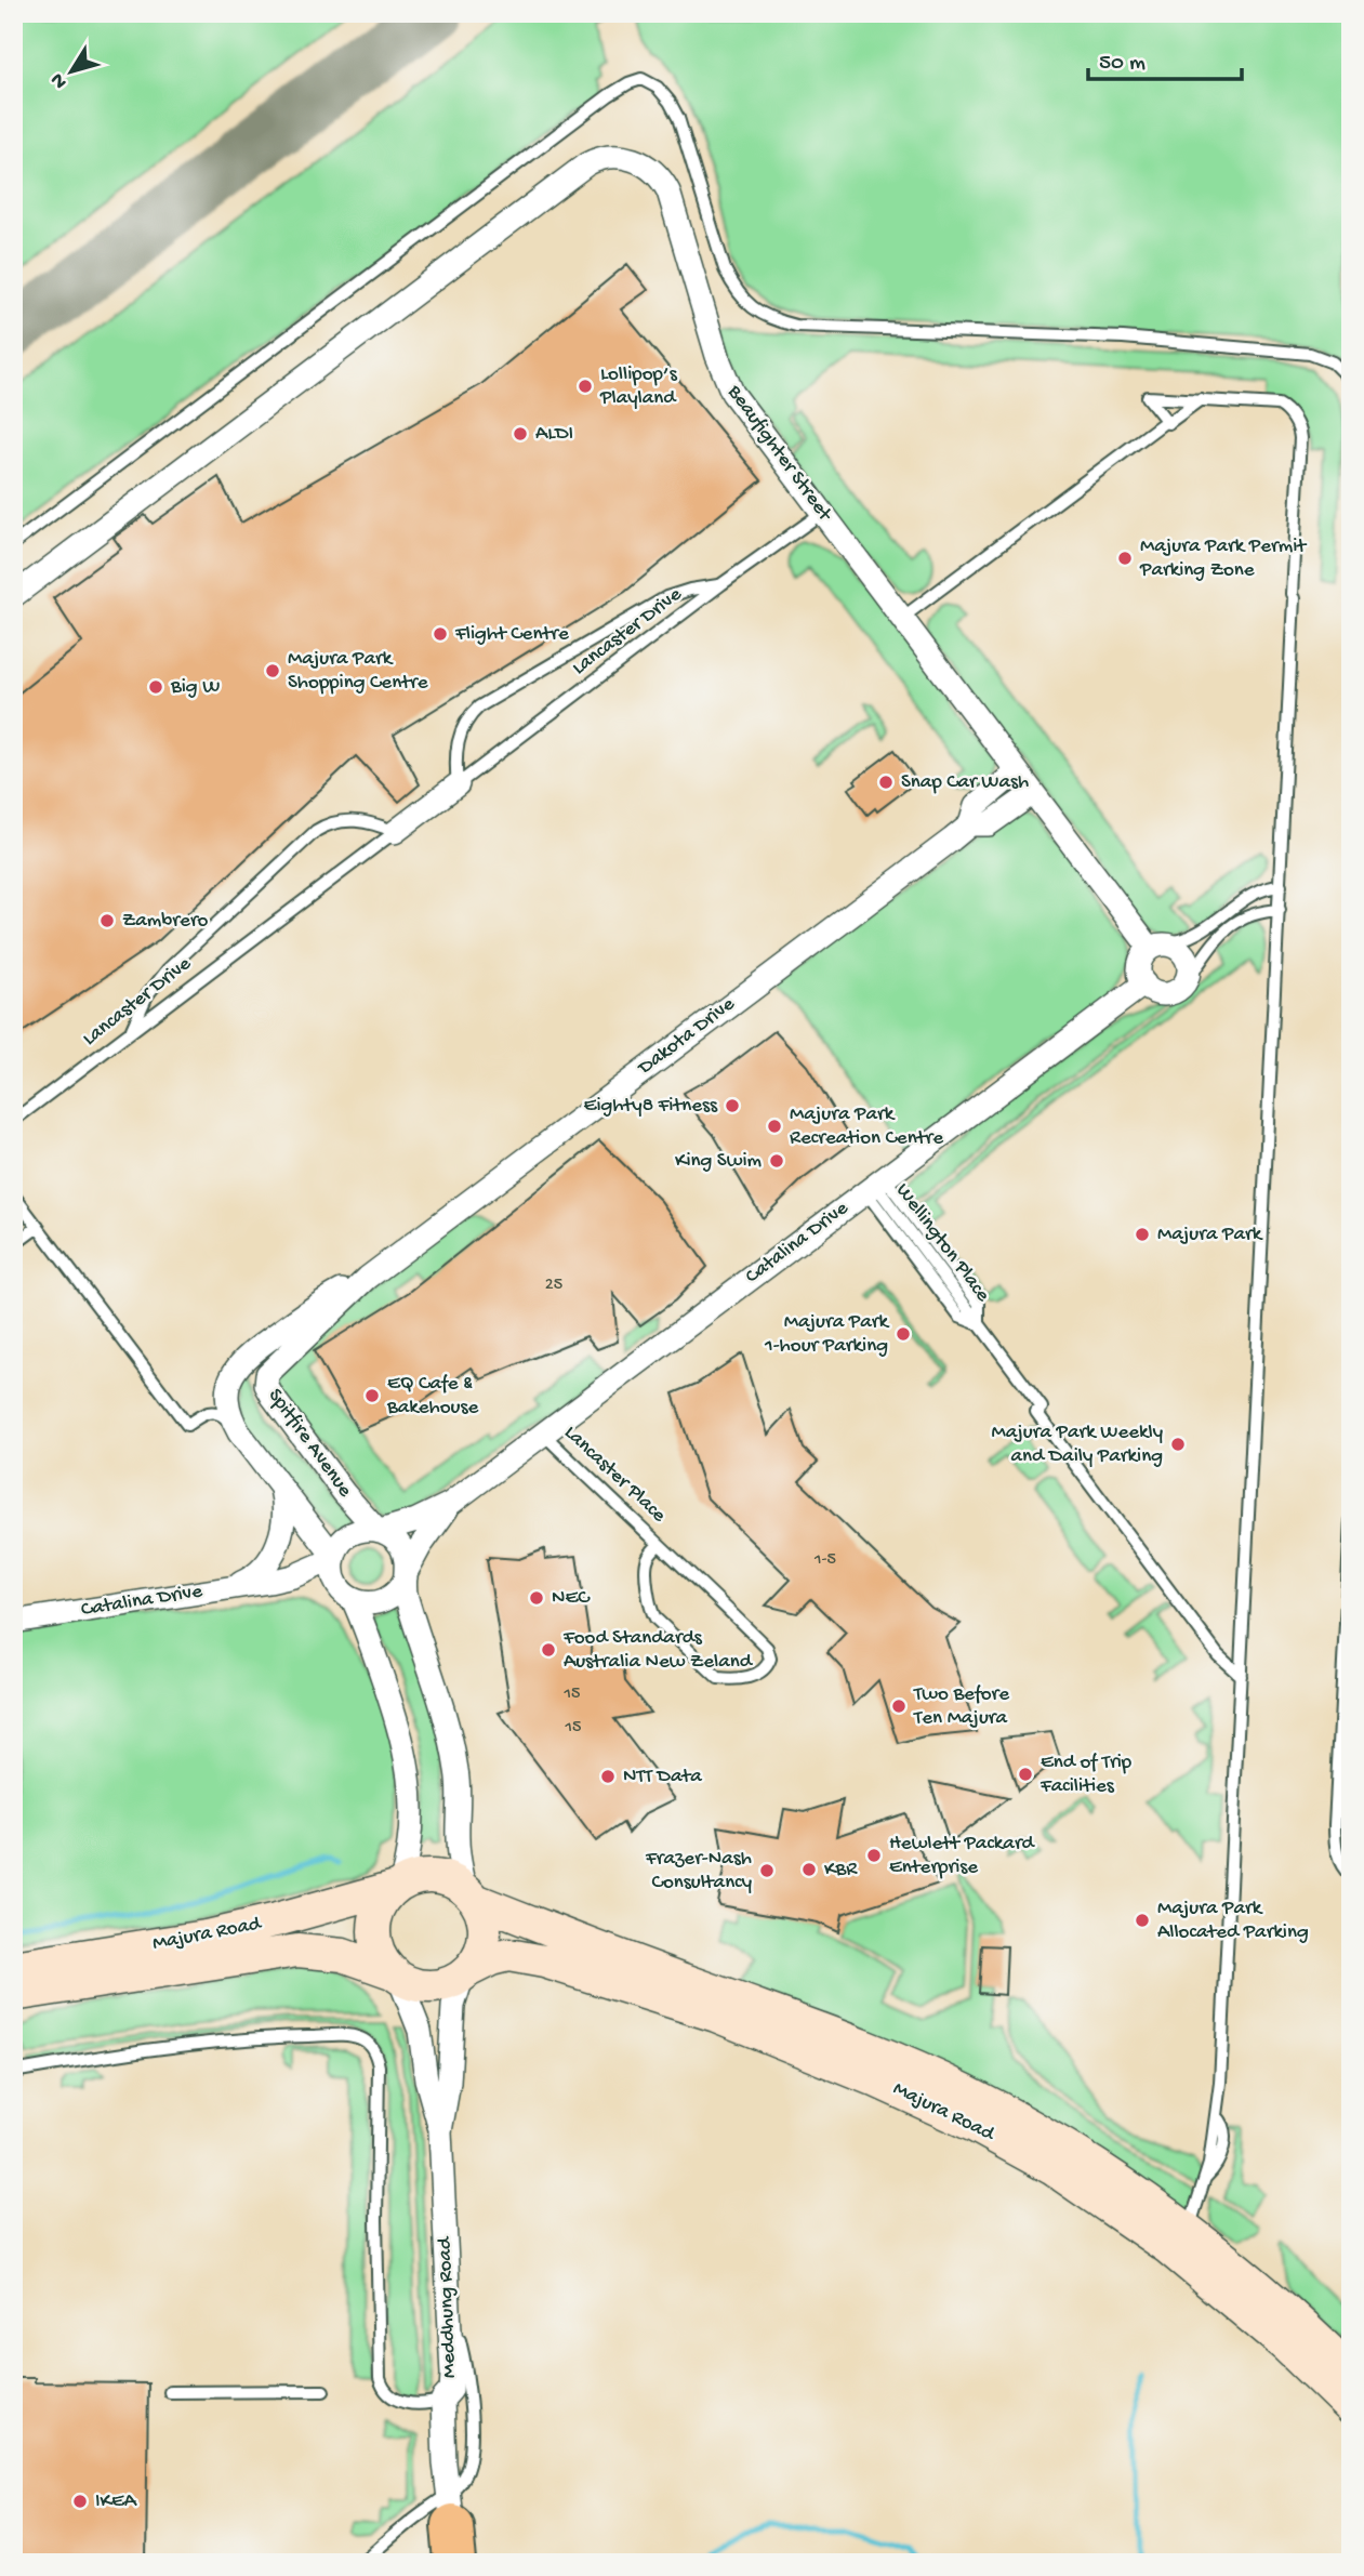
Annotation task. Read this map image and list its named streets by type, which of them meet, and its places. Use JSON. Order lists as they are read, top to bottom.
{
  "streets": {
    "main road": ["Majura Road"],
    "street": [
      "Beaufighter Street",
      "Dakota Drive",
      "Catalina Drive",
      "Spitfire Avenue",
      "Meddhung Road"
    ],
    "lane": ["Lancaster Drive", "Wellington Place", "Lancaster Place"]
  },
  "crossings": [
    ["Beaufighter Street", "Lancaster Drive"],
    ["Beaufighter Street", "Dakota Drive"],
    ["Beaufighter Street", "Catalina Drive"],
    ["Dakota Drive", "Spitfire Avenue"],
    ["Catalina Drive", "Wellington Place"],
    ["Catalina Drive", "Spitfire Avenue"],
    ["Catalina Drive", "Lancaster Place"],
    ["Majura Road", "Meddhung Road"]
  ],
  "places": [
    "Lollipop’s Playland",
    "ALDI",
    "Majura Park Permit Parking Zone",
    "Flight Centre",
    "Majura Park Shopping Centre",
    "Big W",
    "Snap Car Wash",
    "Zambrero",
    "Eighty8 Fitness",
    "Majura Park Recreation Centre",
    "King Swim",
    "Majura Park",
    "Majura Park 1-hour Parking",
    "EQ Cafe & Bakehouse",
    "Majura Park Weekly and Daily Parking",
    "NEC",
    "Food Standards Australia New Zeland",
    "Two Before Ten Majura",
    "End of Trip Facilities",
    "NTT Data",
    "Hewlett Packard Enterprise",
    "KBR",
    "Frazer-Nash Consultancy",
    "Majura Park Allocated Parking",
    "IKEA"
  ],
  "house_numbers": [
    "25",
    "1-5",
    "15",
    "15"
  ],
  "scale_bar": "50 m",
  "north": "bottom left"
}
